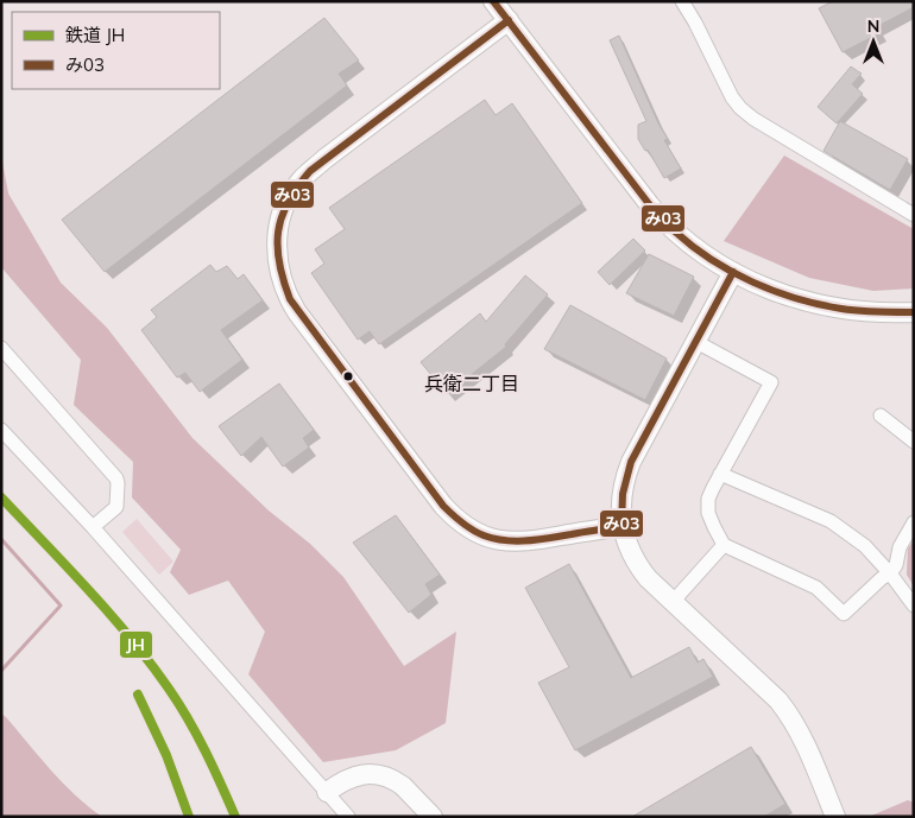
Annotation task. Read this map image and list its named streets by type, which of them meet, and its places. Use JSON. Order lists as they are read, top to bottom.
{
  "districts": ["兵衛二丁目"],
  "lines": ["transit line み03", "rail line JH"],
  "legend": ["鉄道 JH", "み03"],
  "north": "top"
}
